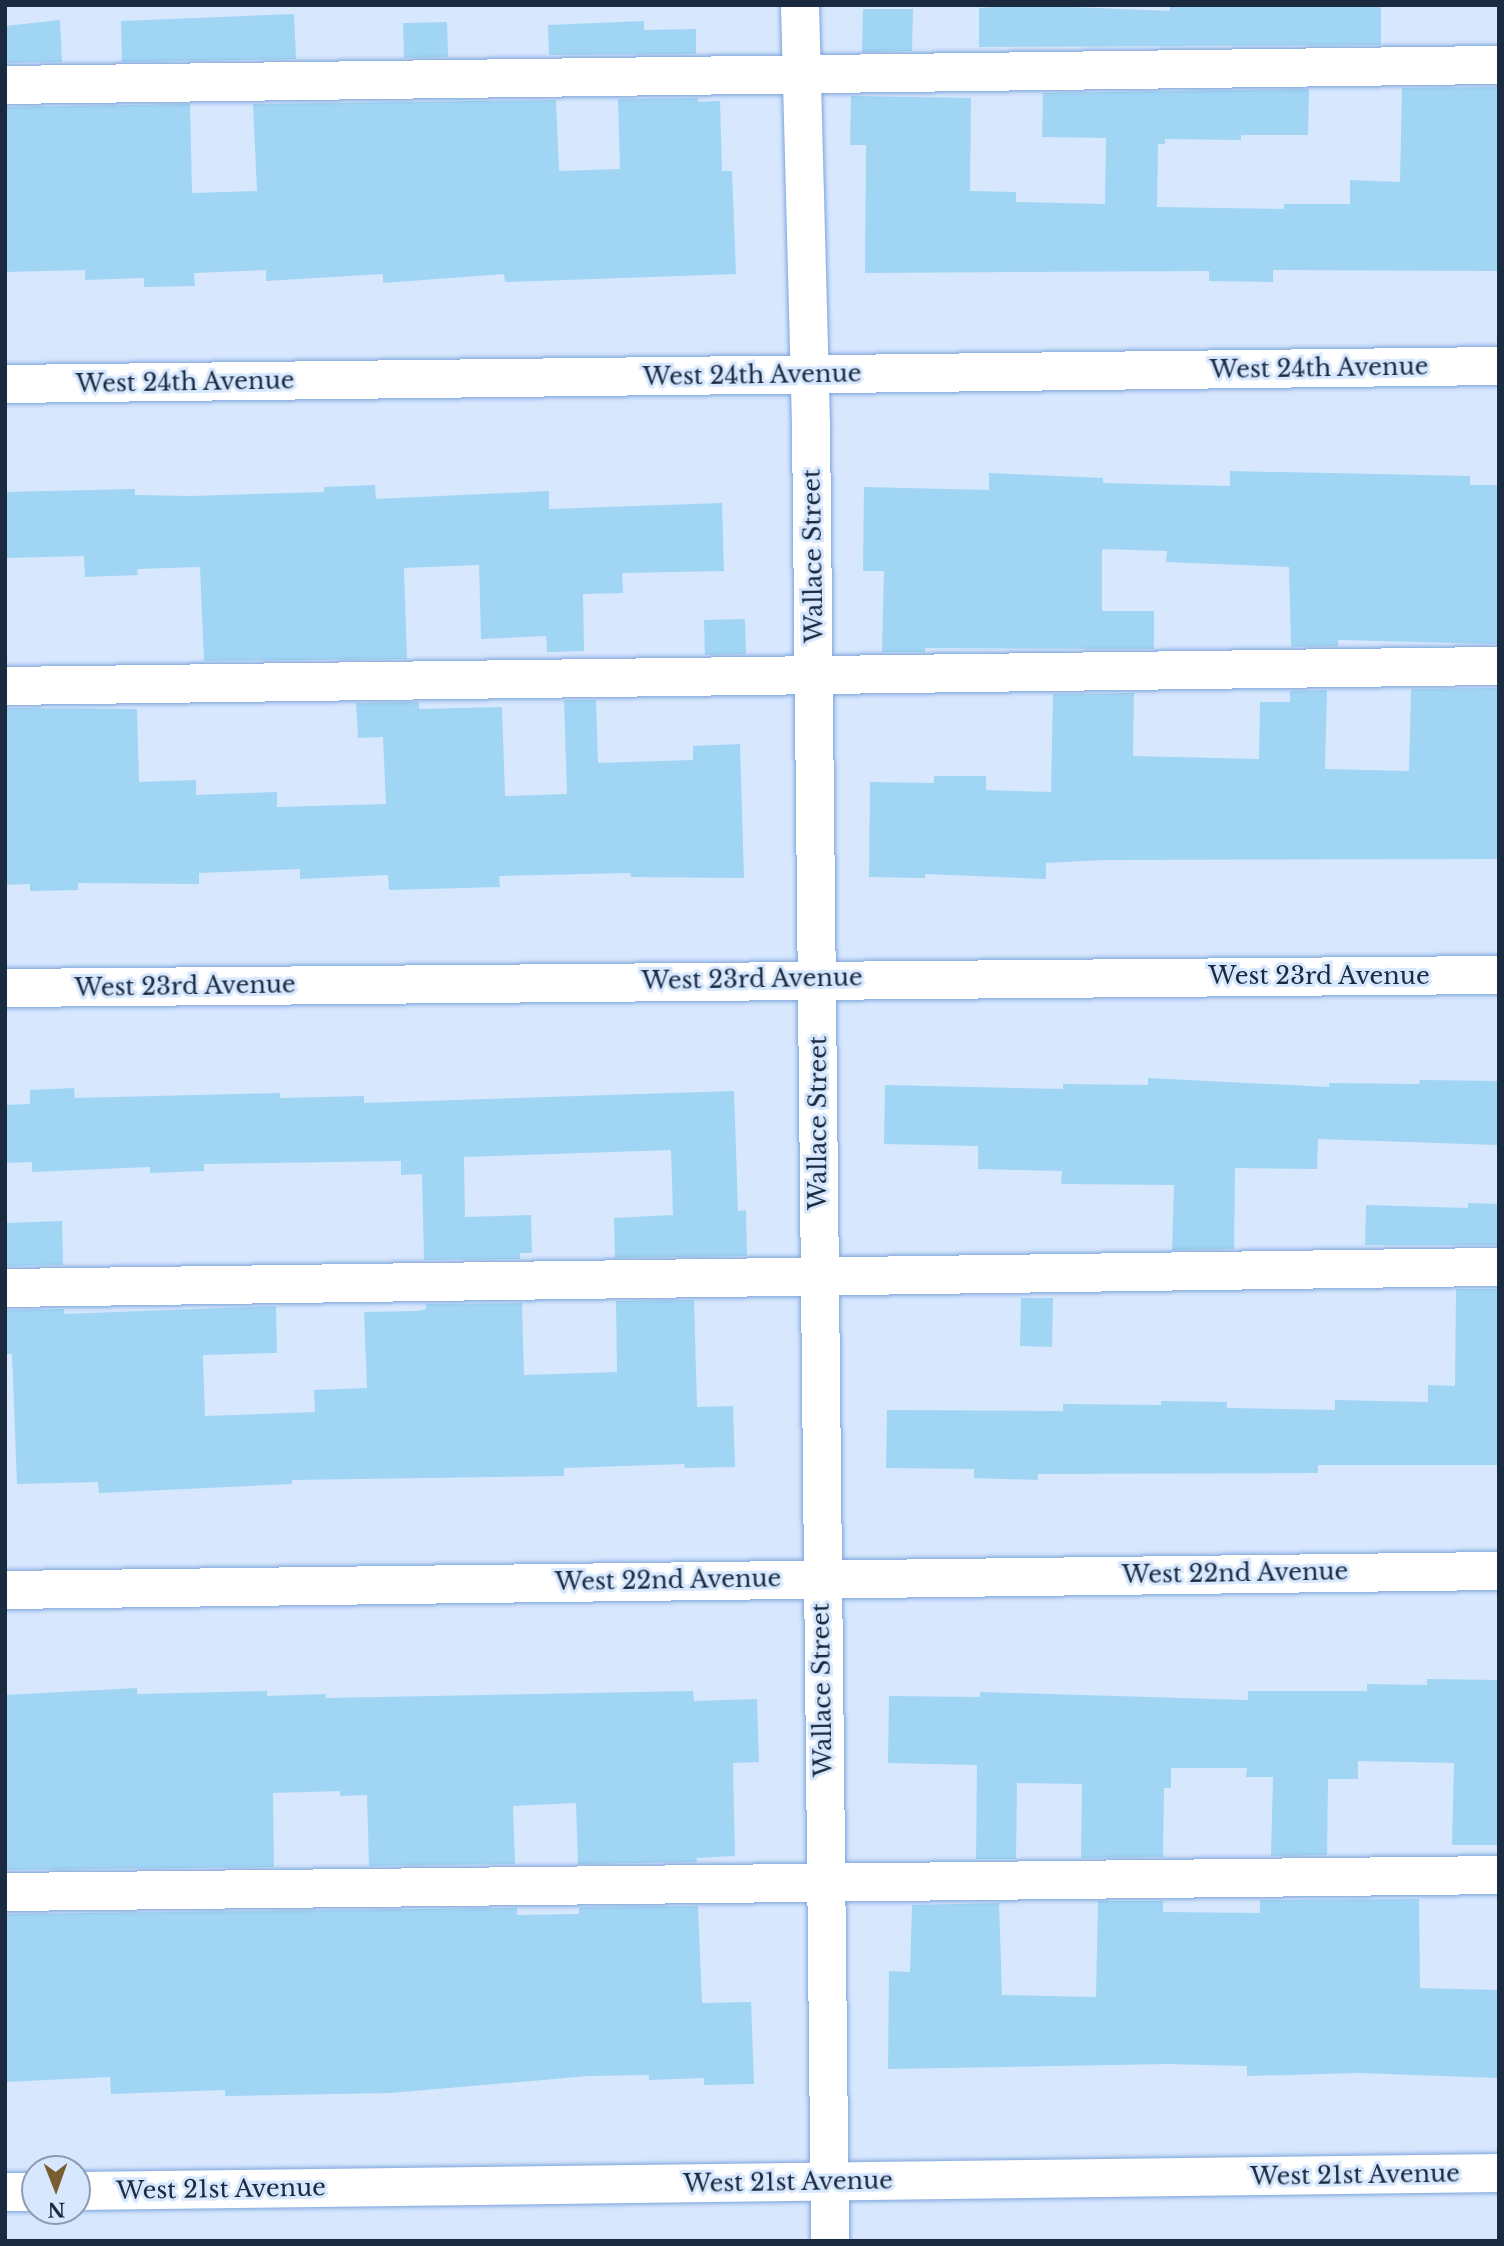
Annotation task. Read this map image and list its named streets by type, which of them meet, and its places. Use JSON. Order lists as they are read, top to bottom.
{
  "streets": {
    "street": [
      "West 24th Avenue",
      "Wallace Street",
      "West 23rd Avenue",
      "West 22nd Avenue",
      "West 21st Avenue"
    ]
  },
  "crossings": [
    ["West 24th Avenue", "Wallace Street"],
    ["Wallace Street", "West 23rd Avenue"],
    ["Wallace Street", "West 22nd Avenue"],
    ["Wallace Street", "West 21st Avenue"]
  ],
  "north": "bottom"
}
